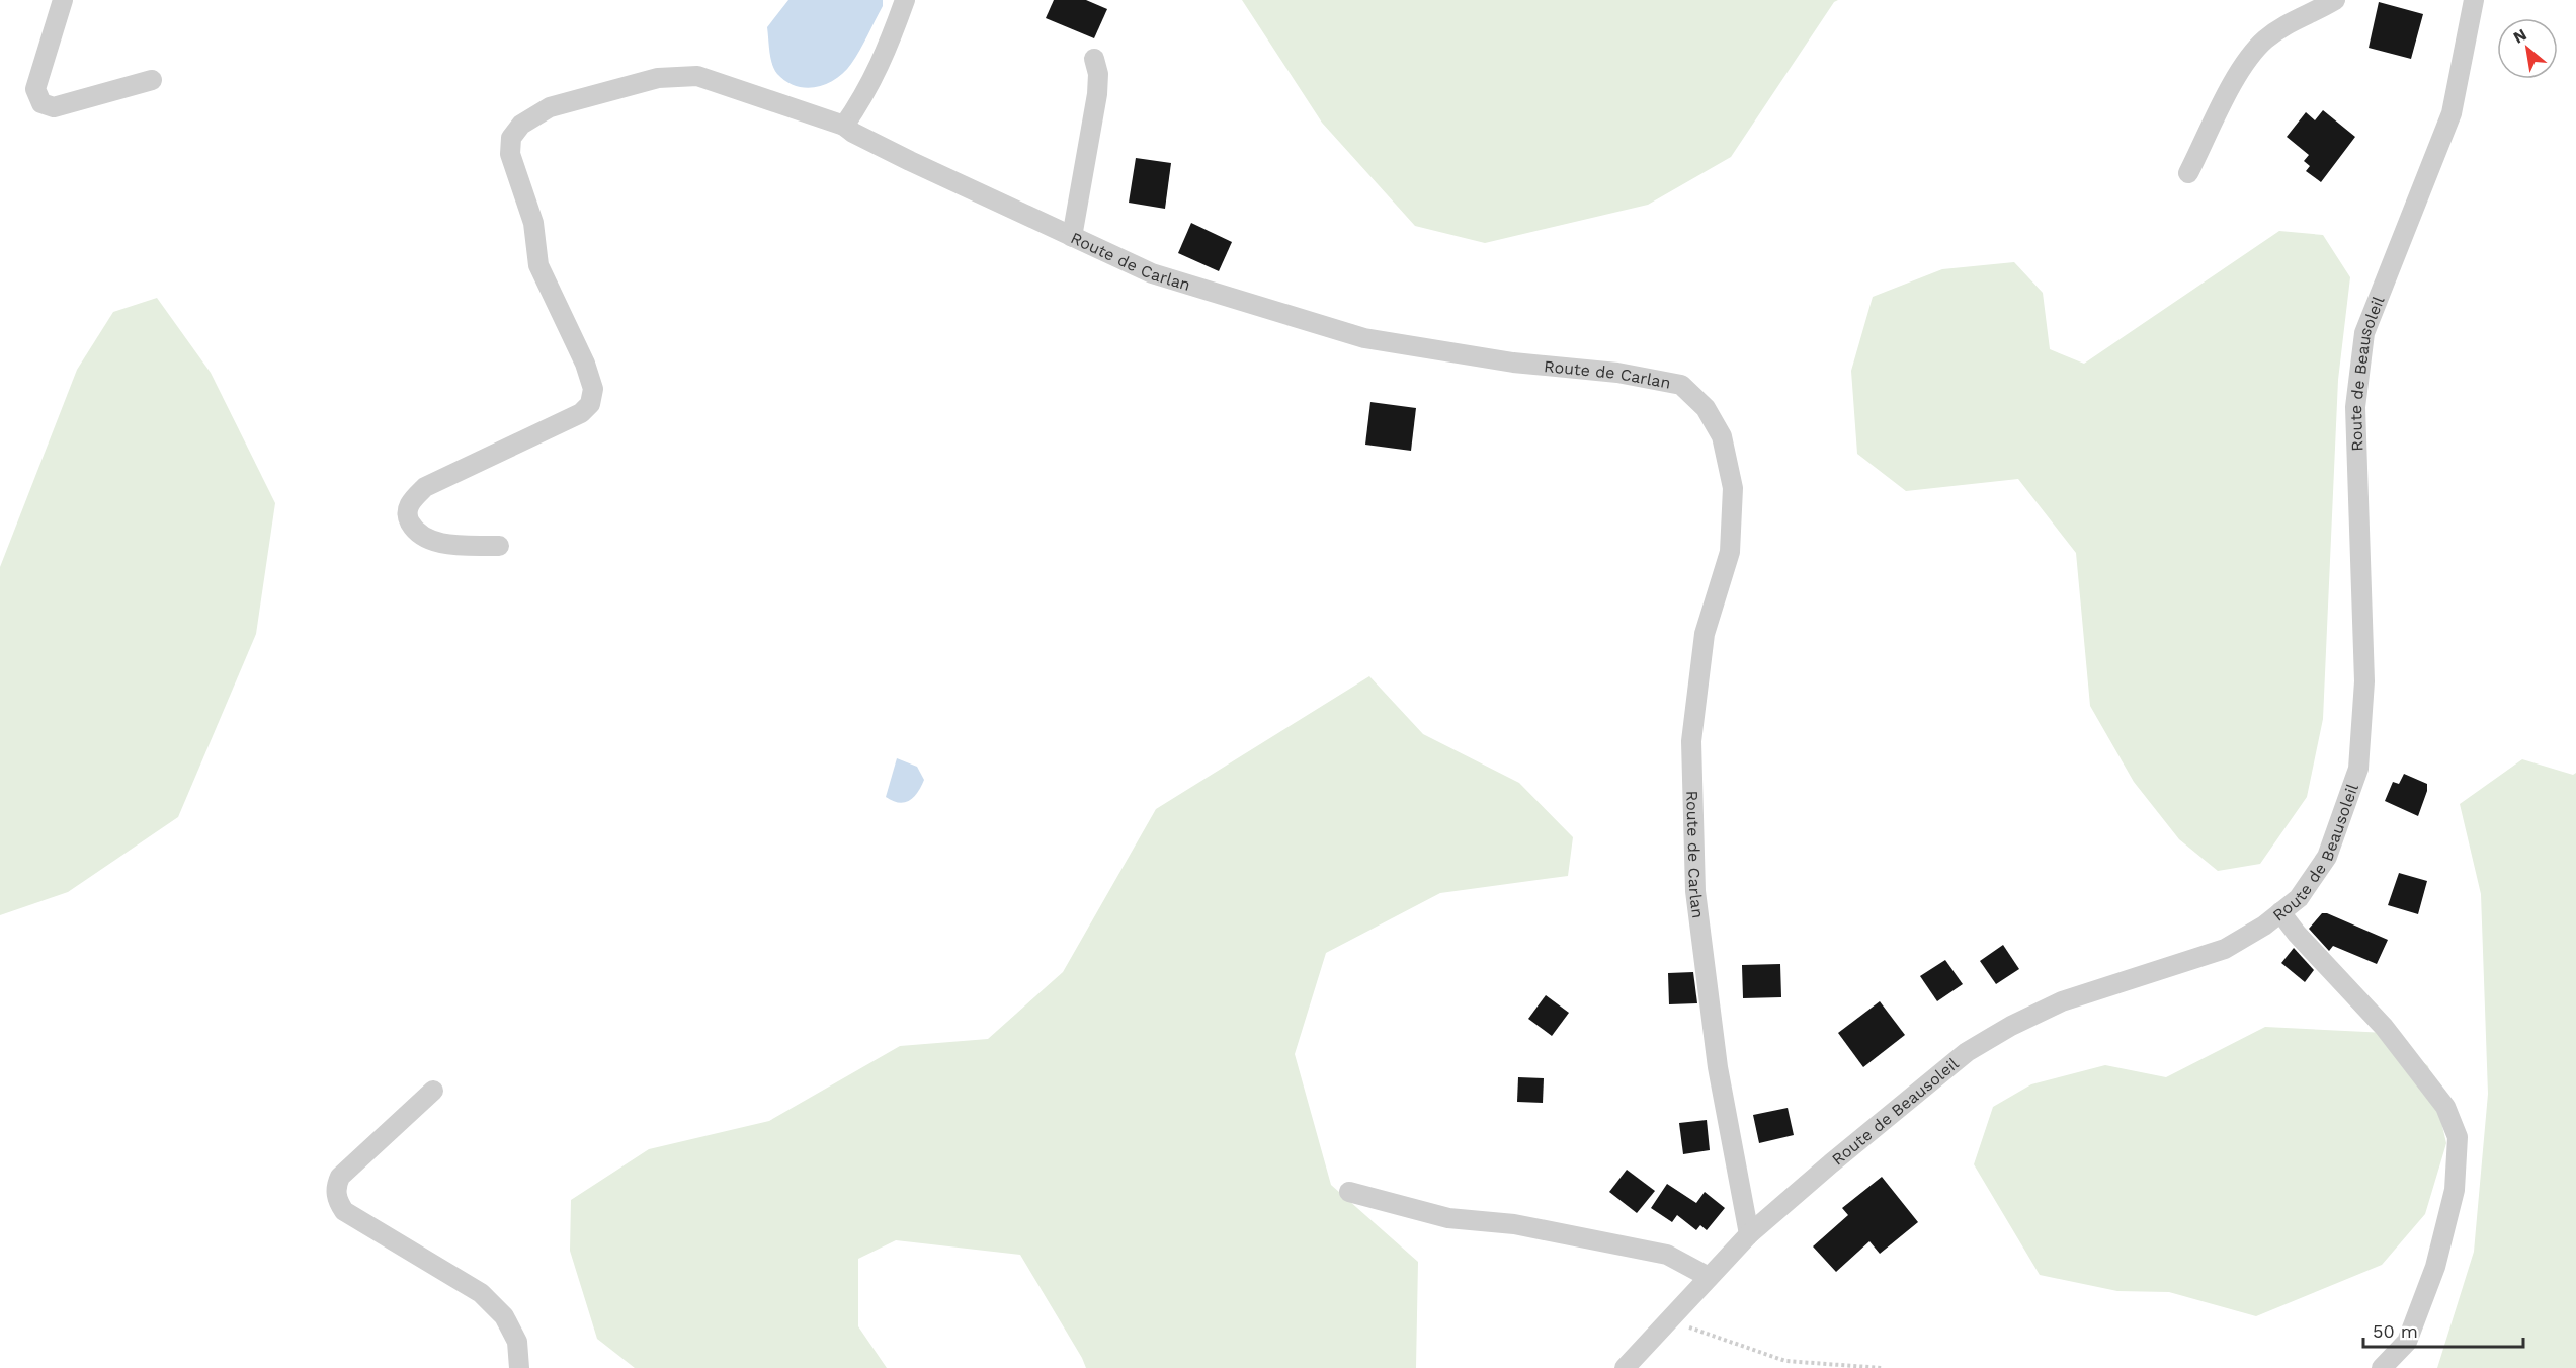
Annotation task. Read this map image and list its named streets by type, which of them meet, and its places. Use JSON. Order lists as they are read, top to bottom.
{
  "streets": {
    "street": ["Route de Carlan", "Route de Beausoleil"]
  },
  "crossings": [
    ["Route de Carlan", "Route de Beausoleil"]
  ],
  "scale_bar": "50 m",
  "north": "top left"
}
